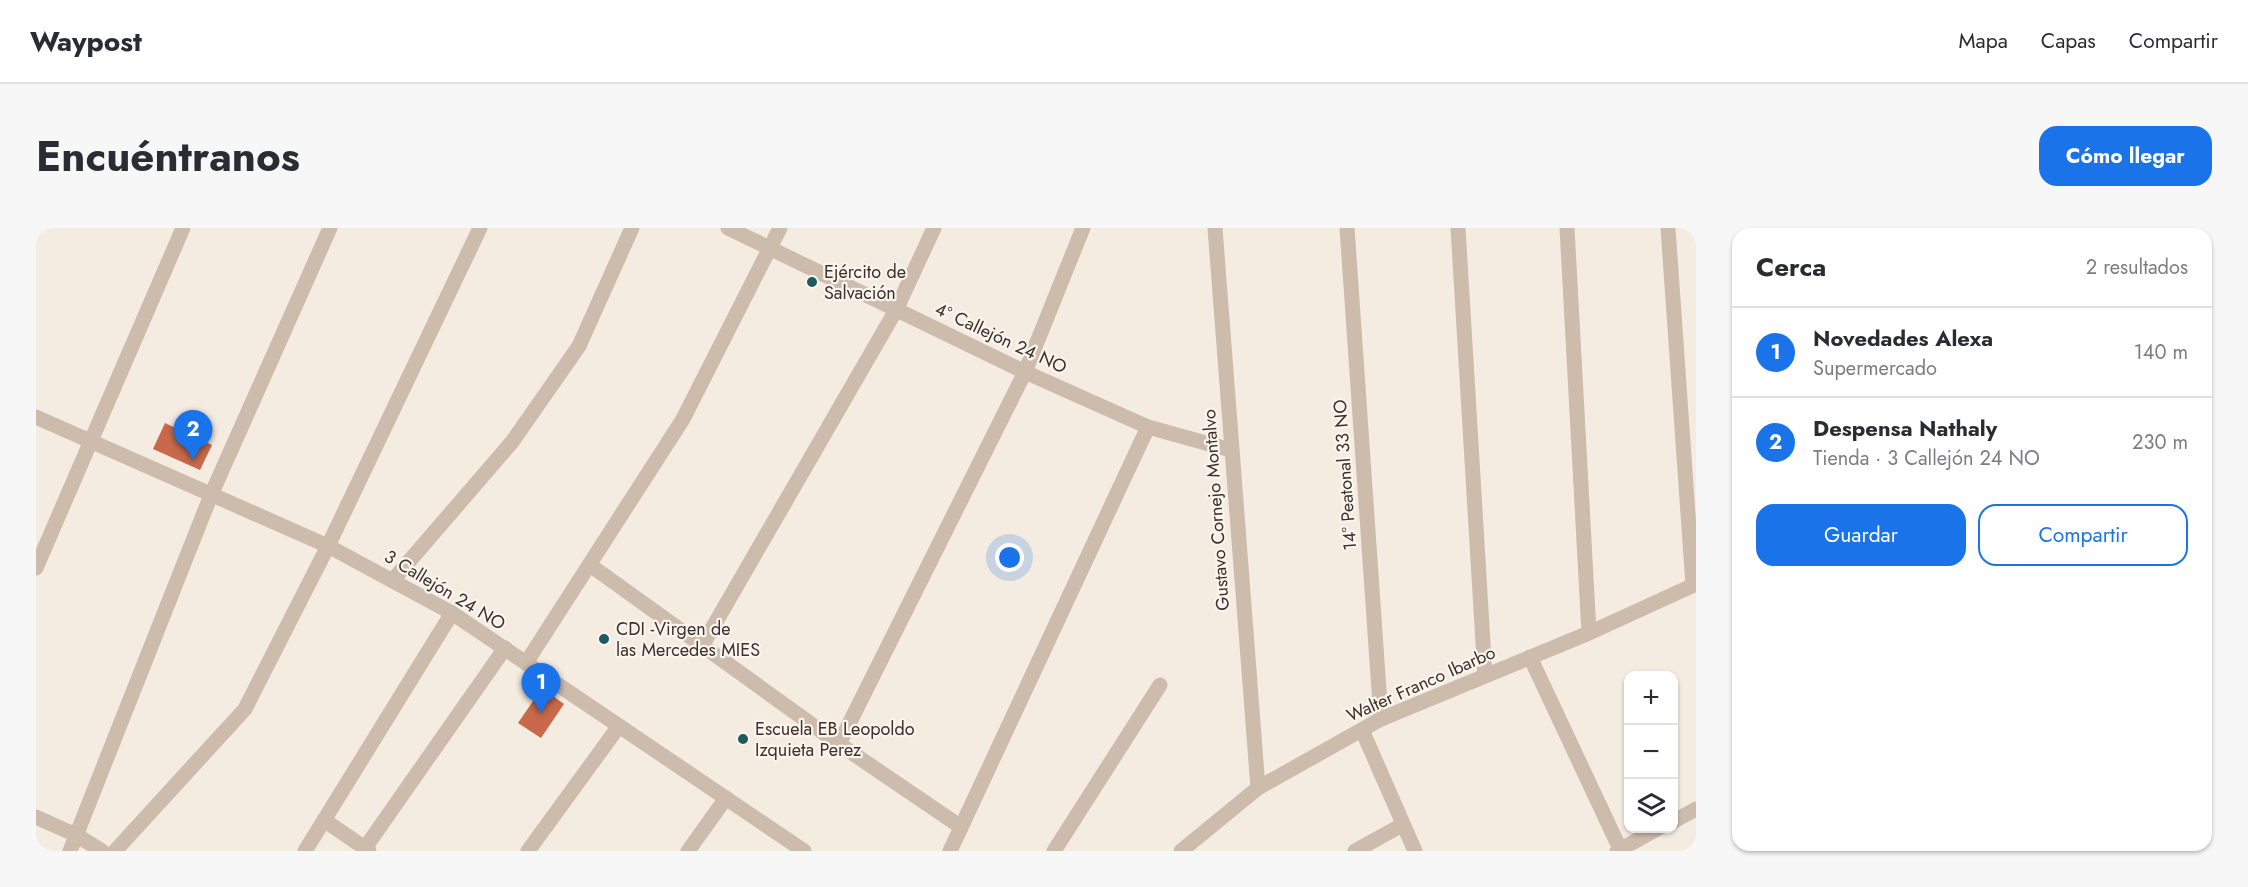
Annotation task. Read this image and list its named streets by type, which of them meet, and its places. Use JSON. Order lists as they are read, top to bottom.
{
  "streets": {
    "street": [
      "4° Callejón 24 NO",
      "14° Peatonal 33 NO",
      "Gustavo Cornejo Montalvo",
      "3 Callejón 24 NO",
      "Walter Franco Ibarbo"
    ]
  },
  "crossings": [
    ["4° Callejón 24 NO", "Gustavo Cornejo Montalvo"],
    ["14° Peatonal 33 NO", "Walter Franco Ibarbo"],
    ["Gustavo Cornejo Montalvo", "Walter Franco Ibarbo"]
  ],
  "places": ["Ejército de Salvación", "CDI -Virgen de las Mercedes MIES", "Escuela EB Leopoldo Izquieta Perez"],
  "page": {
    "header": "Waypost",
    "nav": ["Mapa", "Capas", "Compartir"],
    "title": "Encuéntranos",
    "buttons": [
      "Cómo llegar",
      ["Guardar", "Compartir"]
    ],
    "heading": ["Cerca", "2 resultados"],
    "list": [
      {
        "mark": "1",
        "name": "Novedades Alexa",
        "note": "Supermercado",
        "value": "140 m"
      },
      {
        "mark": "2",
        "name": "Despensa Nathaly",
        "note": "Tienda · 3 Callejón 24 NO",
        "value": "230 m"
      }
    ],
    "pins": ["2", "1"],
    "map_buttons": ["+", "−"]
  }
}
